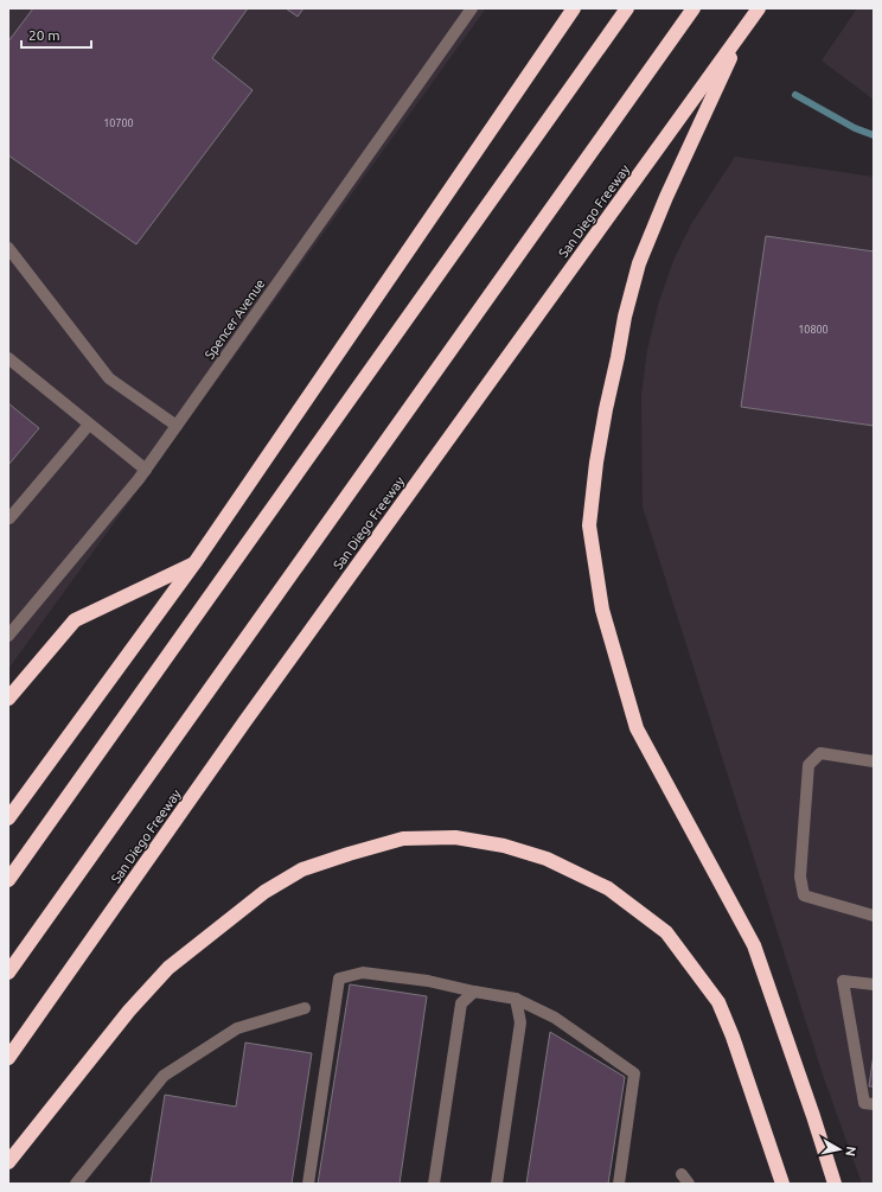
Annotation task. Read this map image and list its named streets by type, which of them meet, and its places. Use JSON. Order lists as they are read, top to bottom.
{
  "streets": {
    "highway": ["San Diego Freeway"],
    "street": ["Spencer Avenue"]
  },
  "house_numbers": ["10700", "10800"],
  "scale_bar": "20 m",
  "north": "right"
}
